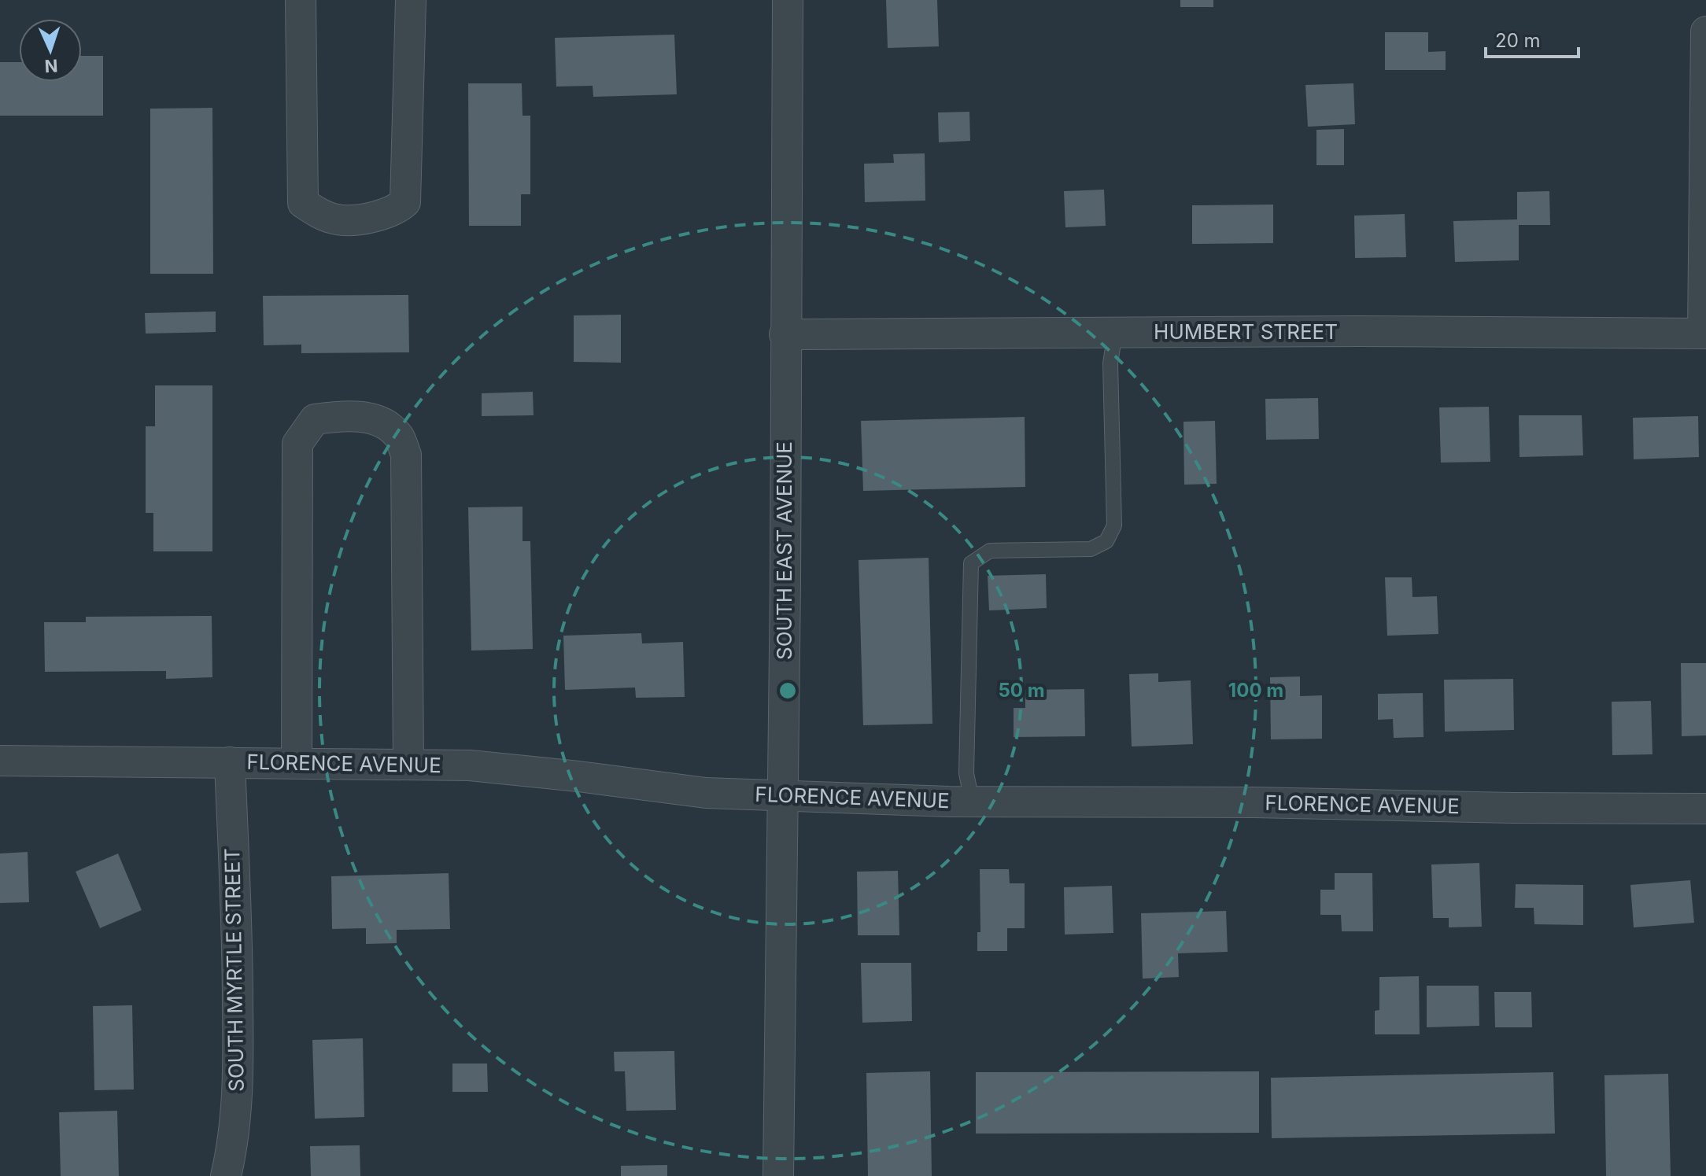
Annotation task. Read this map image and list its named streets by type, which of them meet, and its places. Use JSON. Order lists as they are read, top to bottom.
{
  "streets": {
    "street": [
      "HUMBERT STREET",
      "SOUTH EAST AVENUE",
      "FLORENCE AVENUE",
      "SOUTH MYRTLE STREET"
    ]
  },
  "crossings": [
    ["HUMBERT STREET", "SOUTH EAST AVENUE"],
    ["SOUTH EAST AVENUE", "FLORENCE AVENUE"],
    ["FLORENCE AVENUE", "SOUTH MYRTLE STREET"]
  ],
  "scale_bar": "20 m",
  "north": "bottom",
  "rings": ["50 m", "100 m"]
}
